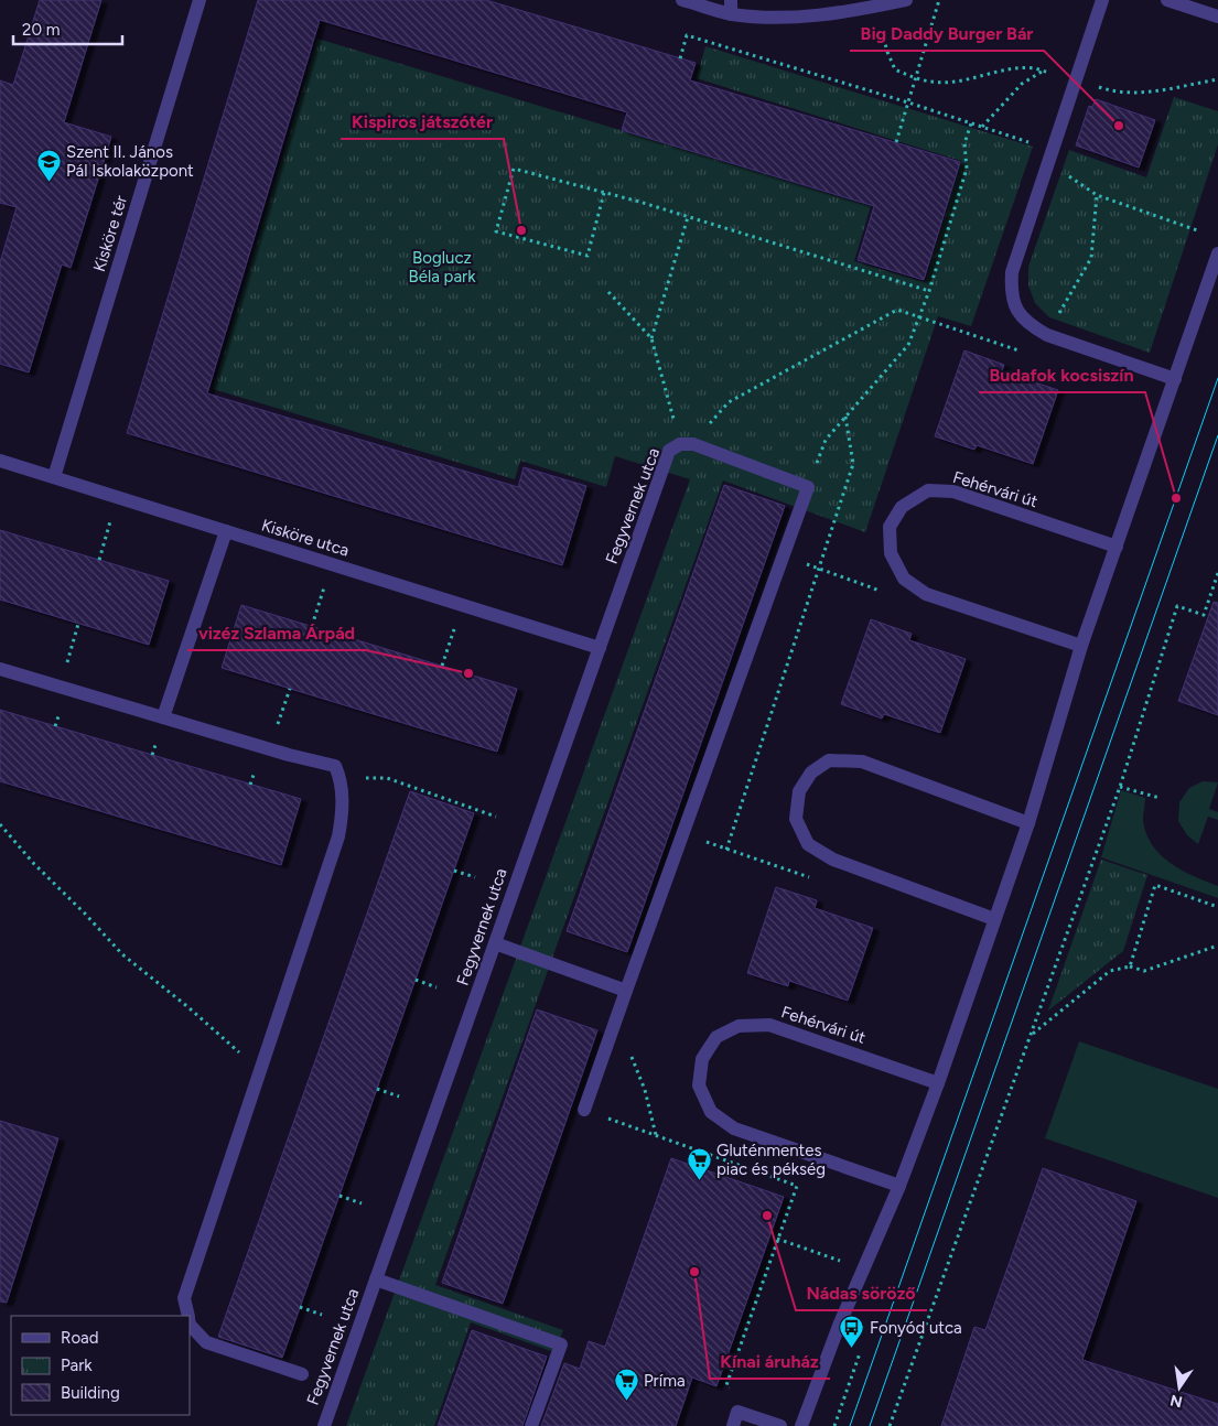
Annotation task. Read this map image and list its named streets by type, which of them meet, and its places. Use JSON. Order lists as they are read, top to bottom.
{
  "streets": {
    "street": [
      "Kisköre tér",
      "Fehérvári út",
      "Fegyvernek utca",
      "Kisköre utca"
    ]
  },
  "crossings": [
    ["Kisköre tér", "Kisköre utca"],
    ["Fegyvernek utca", "Kisköre utca"]
  ],
  "parks": ["Boglucz Béla park"],
  "places": {
    "other": [
      "Big Daddy Burger Bár",
      "Kispiros játszótér",
      "Budafok kocsiszín",
      "vizéz Szlama Árpád",
      "Nádas söröző",
      "Kínai áruház"
    ],
    "school or university": ["Szent II. János Pál Iskolaközpont"],
    "supermarket": ["Gluténmentes piac és pékség", "Príma"],
    "bus stop": ["Fonyód utca"]
  },
  "legend": ["Road", "Park", "Building"],
  "scale_bar": "20 m",
  "north": "bottom"
}
